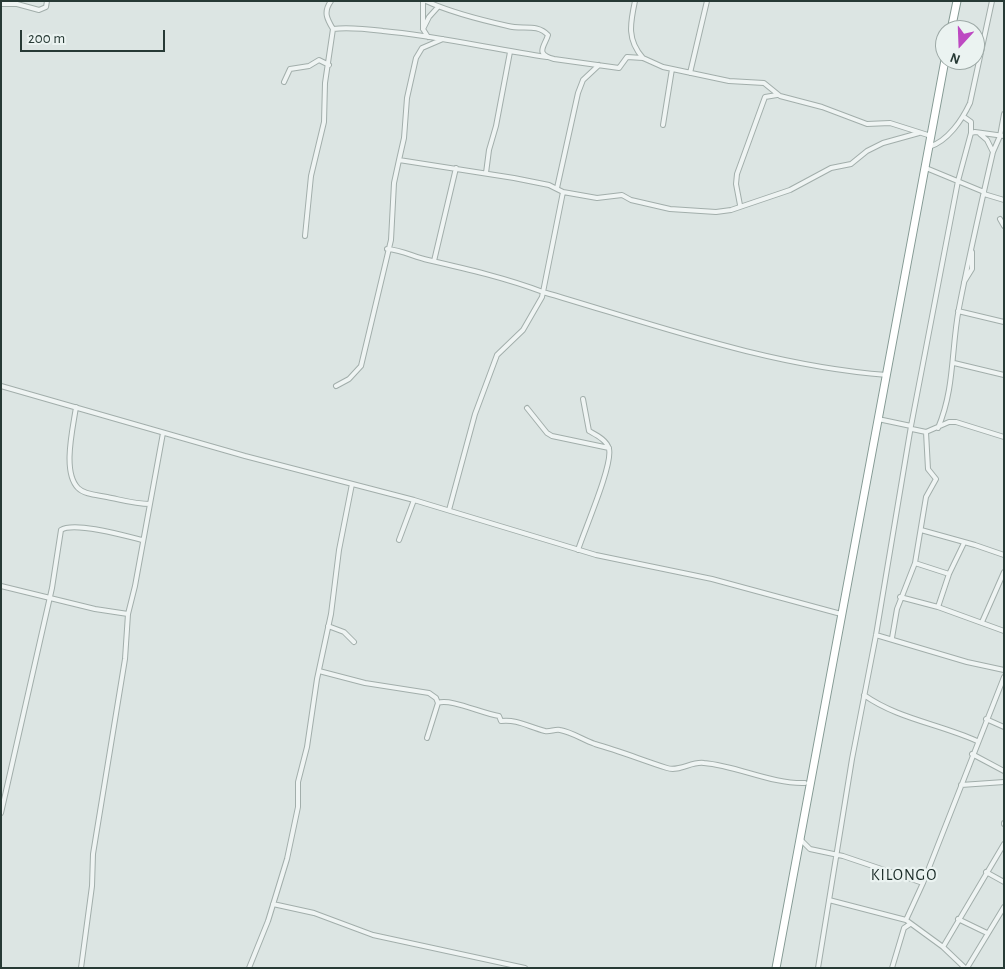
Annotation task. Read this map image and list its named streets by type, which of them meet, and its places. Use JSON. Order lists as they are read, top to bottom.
{
  "districts": ["KILONGO"],
  "scale_bar": "200 m",
  "north": "bottom"
}
